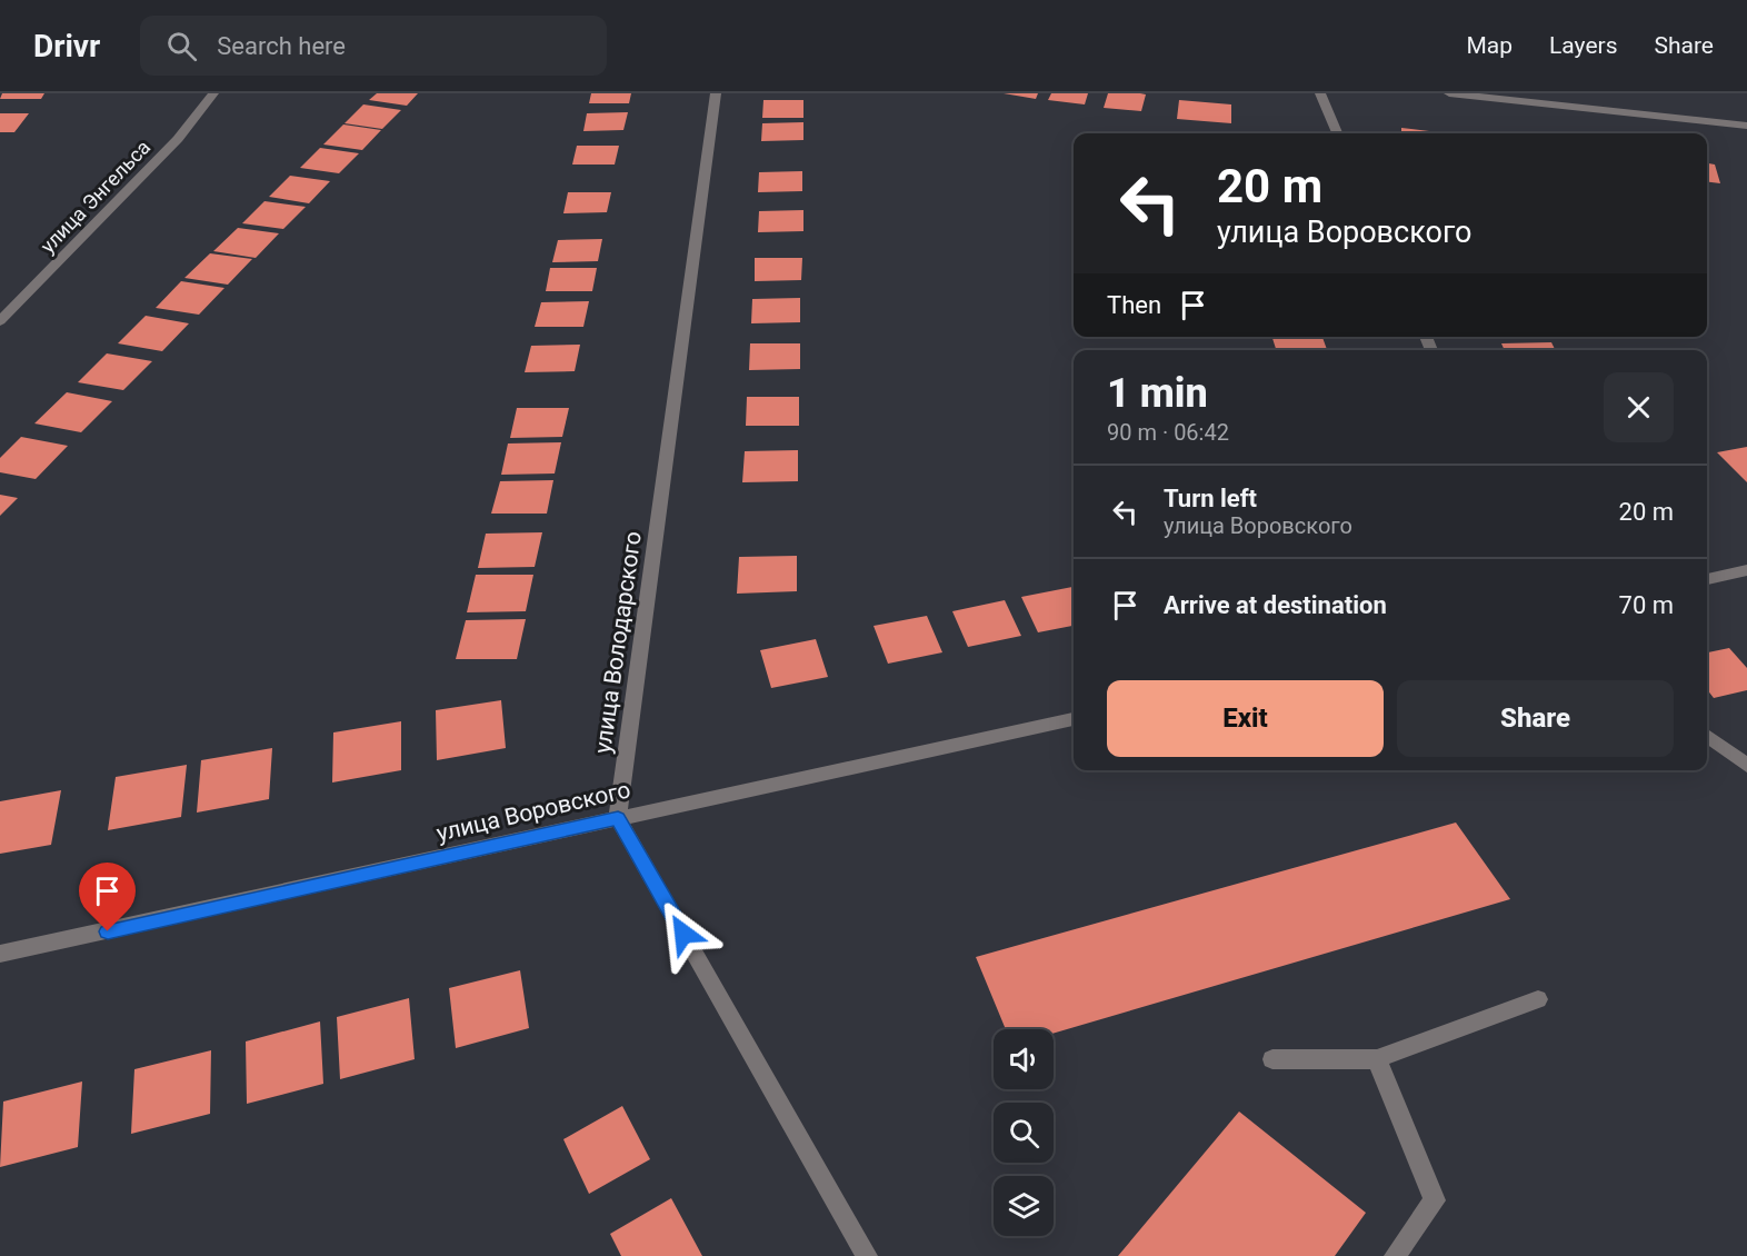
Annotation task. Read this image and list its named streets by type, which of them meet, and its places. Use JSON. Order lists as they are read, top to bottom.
{
  "streets": {
    "street": ["улица Энгельса", "улица Володарского", "улица Воровского"]
  },
  "crossings": [
    ["улица Володарского", "улица Воровского"]
  ],
  "page": {
    "header": "Drivr",
    "search": "Search here",
    "nav": ["Map", "Layers", "Share"],
    "turn": ["20 m", "улица Воровского"],
    "then": "Then",
    "heading": ["1 min", "90 m · 06:42"],
    "list": [
      {
        "name": "Turn left",
        "note": "улица Воровского",
        "value": "20 m"
      },
      {
        "name": "Arrive at destination",
        "value": "70 m"
      }
    ],
    "buttons": ["Exit", "Share"]
  }
}
